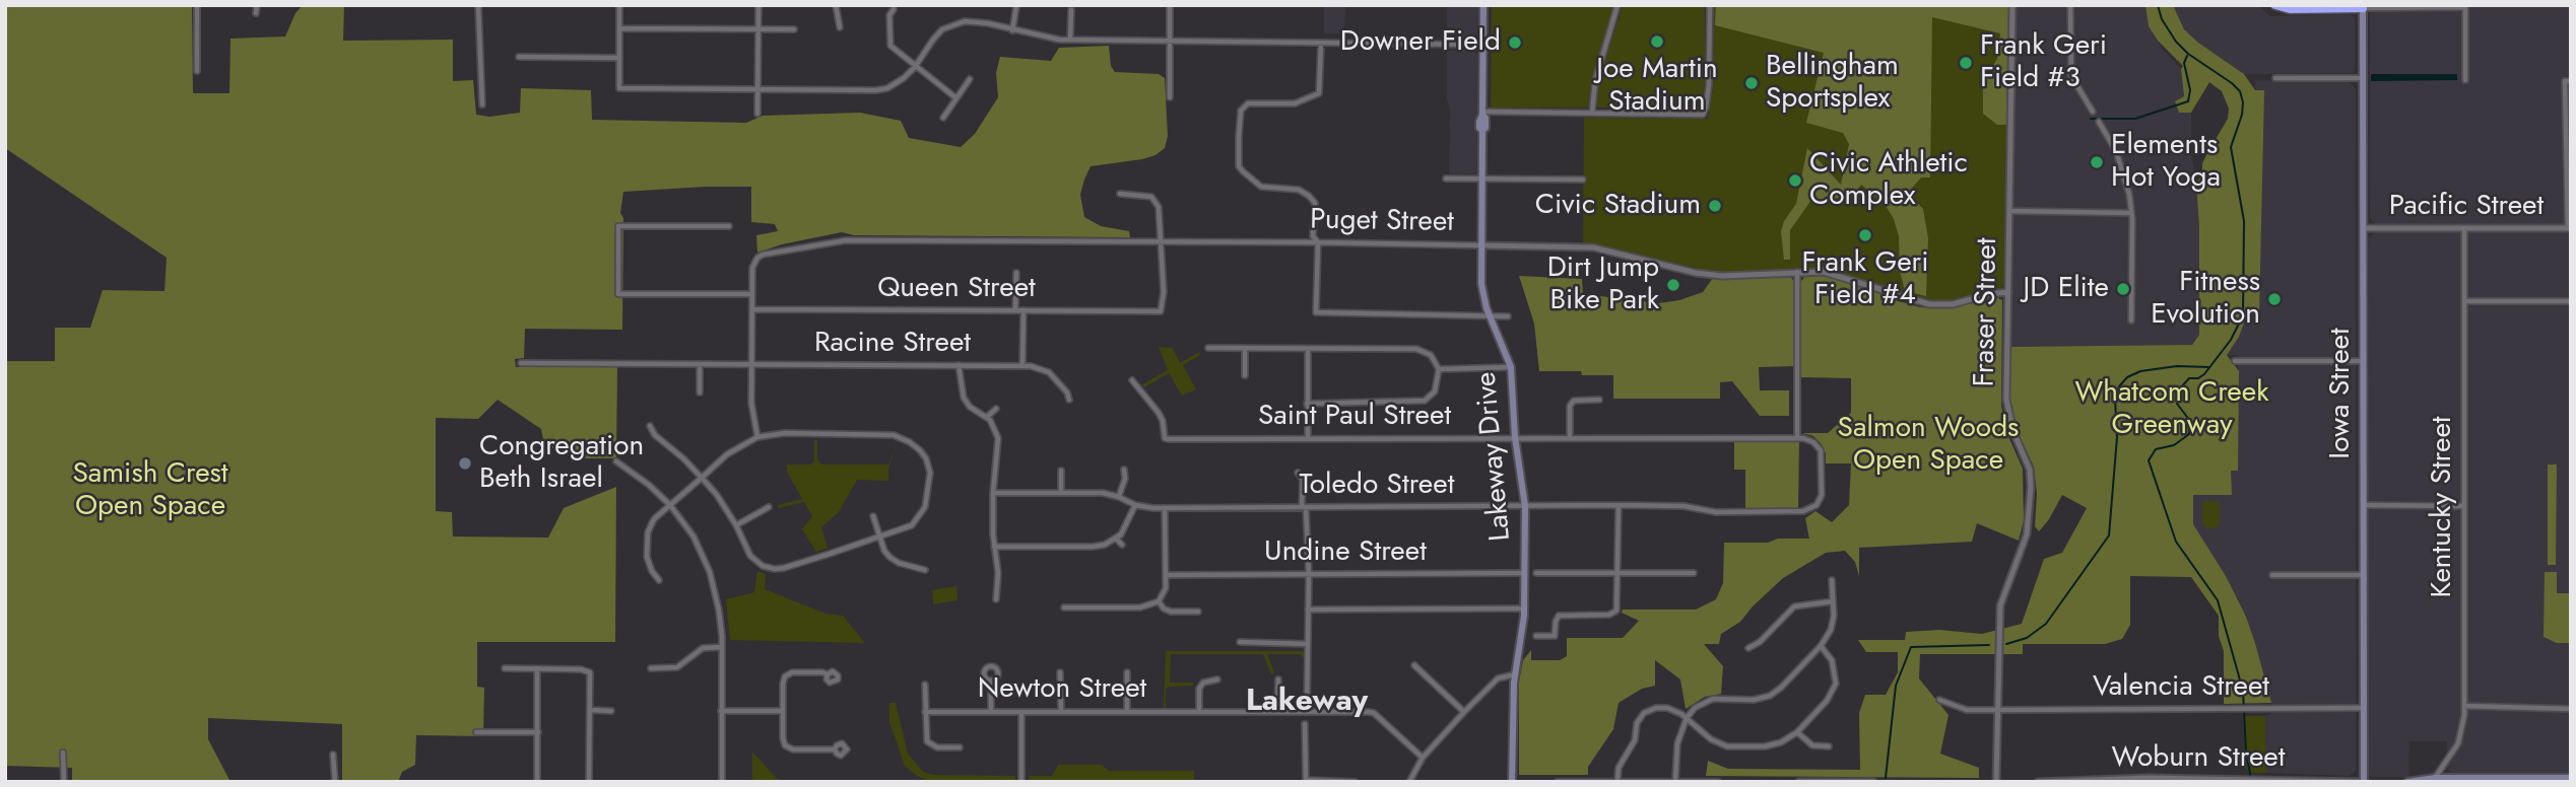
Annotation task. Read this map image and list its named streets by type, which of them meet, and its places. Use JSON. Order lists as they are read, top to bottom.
{
  "streets": {
    "main road": ["Iowa Street", "Lakeway Drive"],
    "street": [
      "Pacific Street",
      "Puget Street",
      "Queen Street",
      "Fraser Street",
      "Racine Street",
      "Saint Paul Street",
      "Toledo Street",
      "Kentucky Street",
      "Undine Street",
      "Valencia Street",
      "Newton Street",
      "Woburn Street"
    ]
  },
  "crossings": [
    ["Pacific Street", "Iowa Street"],
    ["Pacific Street", "Kentucky Street"],
    ["Puget Street", "Queen Street"],
    ["Puget Street", "Fraser Street"],
    ["Puget Street", "Lakeway Drive"],
    ["Fraser Street", "Valencia Street"],
    ["Iowa Street", "Valencia Street"],
    ["Iowa Street", "Woburn Street"],
    ["Saint Paul Street", "Lakeway Drive"],
    ["Saint Paul Street", "Toledo Street"],
    ["Lakeway Drive", "Toledo Street"],
    ["Lakeway Drive", "Undine Street"]
  ],
  "districts": ["Lakeway"],
  "parks": ["Whatcom Creek Greenway", "Salmon Woods Open Space", "Samish Crest Open Space"],
  "places": [
    "Joe Martin Stadium",
    "Downer Field",
    "Frank Geri Field #3",
    "Bellingham Sportsplex",
    "Elements Hot Yoga",
    "Civic Athletic Complex",
    "Civic Stadium",
    "Frank Geri Field #4",
    "Dirt Jump Bike Park",
    "JD Elite",
    "Fitness Evolution",
    "Congregation Beth Israel"
  ]
}
